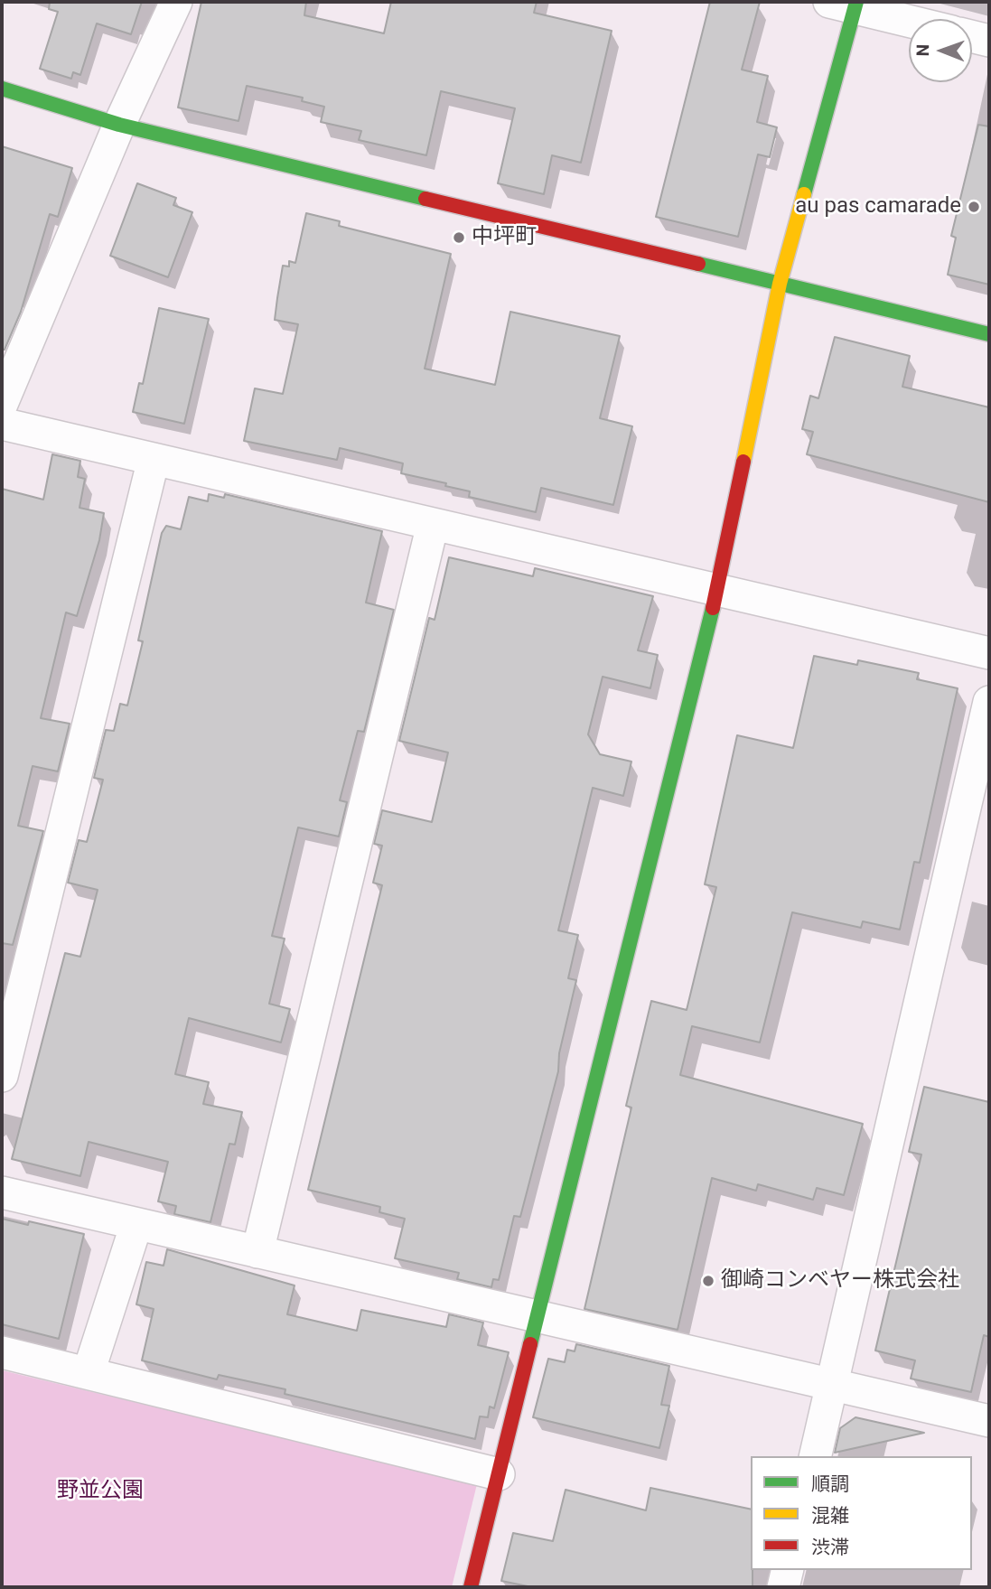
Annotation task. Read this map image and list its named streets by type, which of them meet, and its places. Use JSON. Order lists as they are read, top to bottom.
{
  "parks": ["野並公園"],
  "places": ["au pas camarade", "中坪町", "御崎コンベヤー株式会社"],
  "legend": ["順調", "混雑", "渋滞"],
  "north": "left"
}
